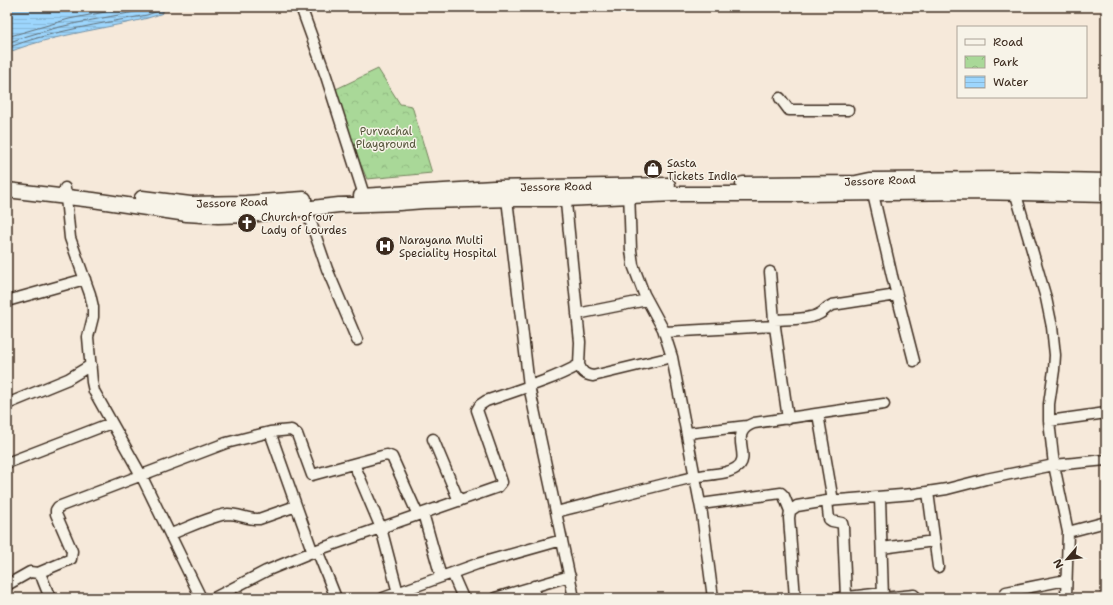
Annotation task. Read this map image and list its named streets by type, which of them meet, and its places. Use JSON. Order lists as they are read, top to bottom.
{
  "streets": {
    "highway": ["Jessore Road"]
  },
  "parks": ["Purvachal Playground"],
  "places": {
    "shop": ["Sasta Tickets India"],
    "church": ["Church of our Lady of Lourdes"],
    "hospital": ["Narayana Multi Speciality Hospital"]
  },
  "legend": ["Road", "Park", "Water"],
  "north": "bottom left"
}
